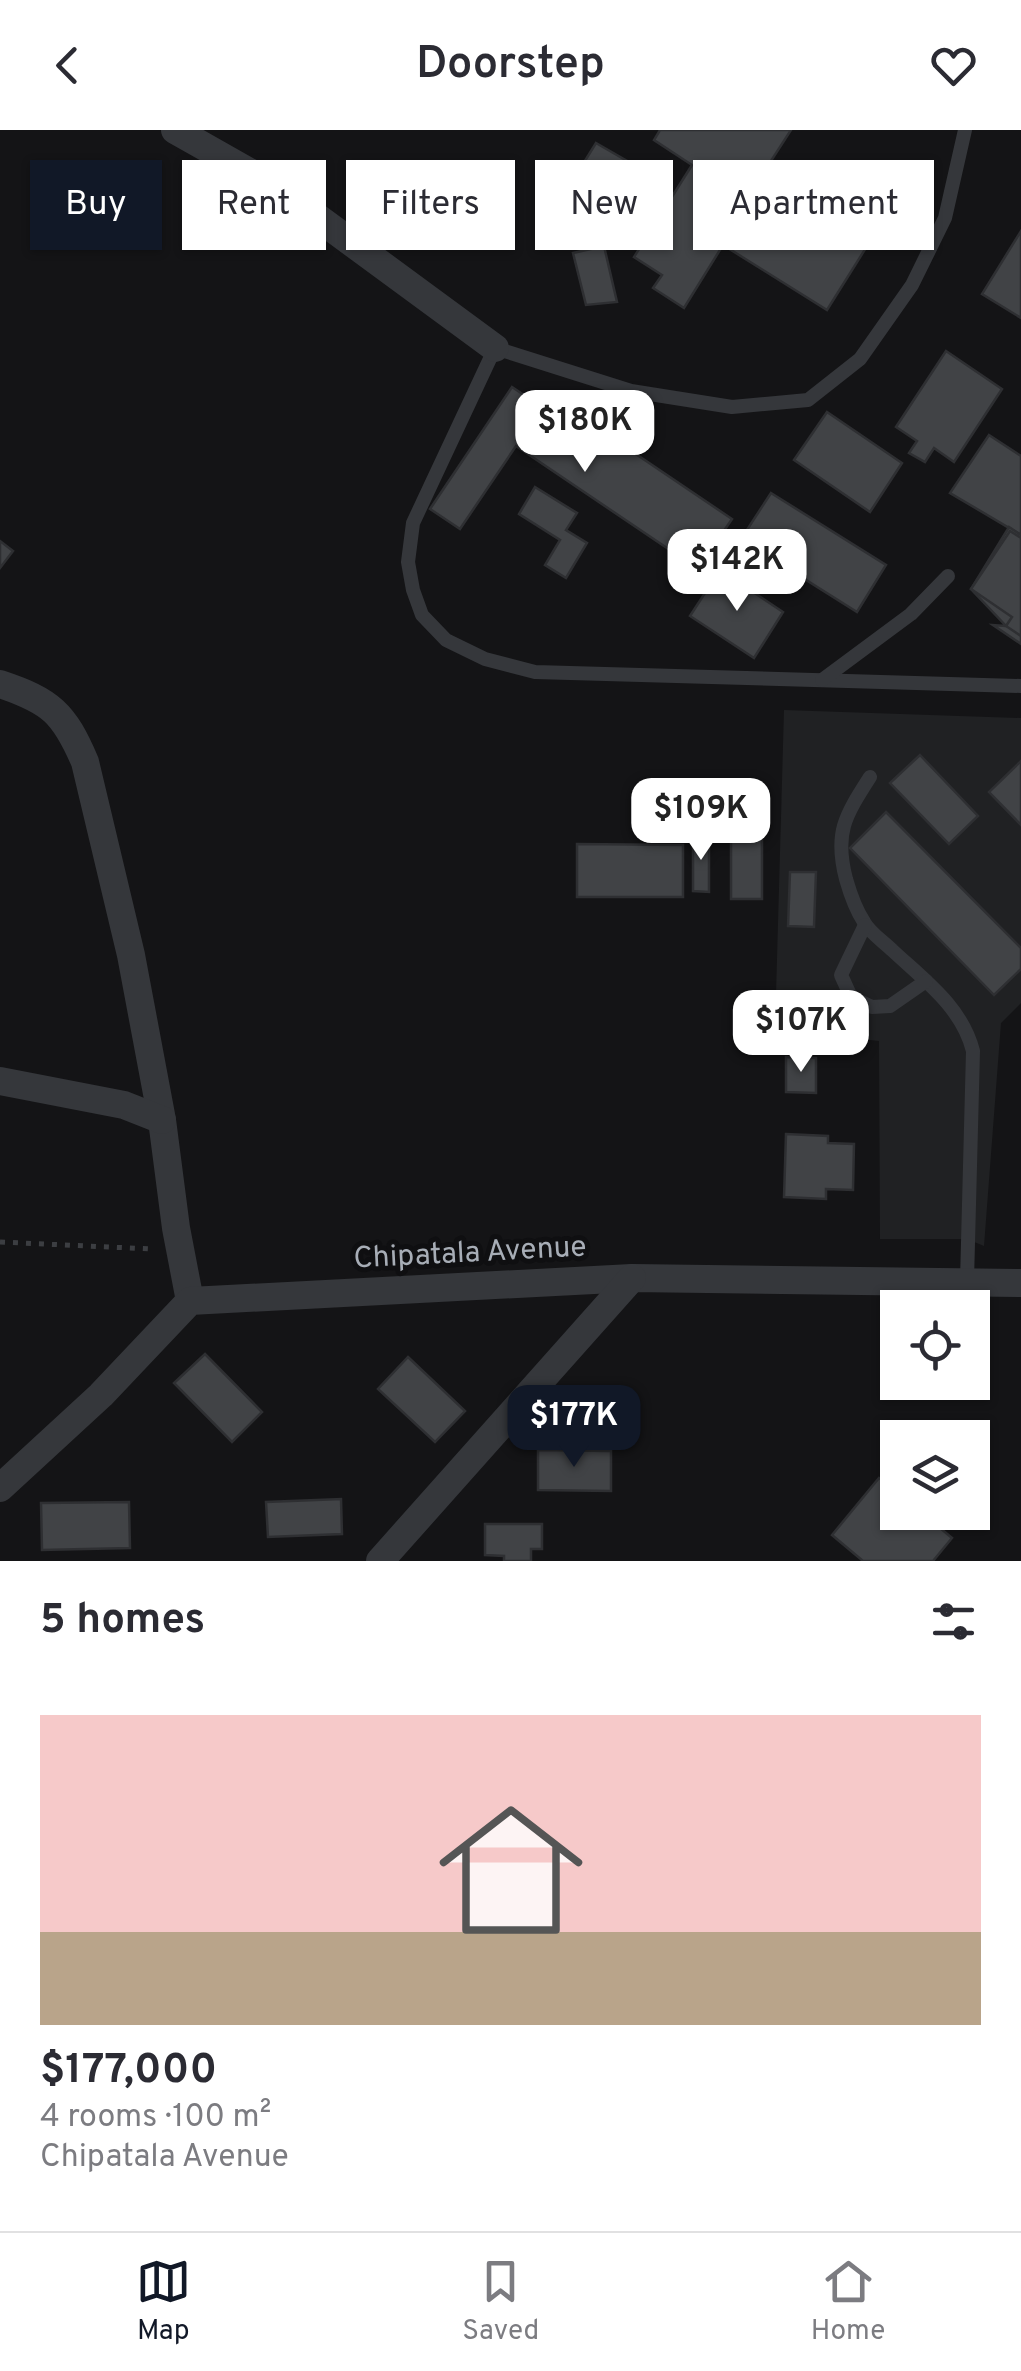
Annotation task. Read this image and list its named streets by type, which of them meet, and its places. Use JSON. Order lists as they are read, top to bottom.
{
  "streets": {
    "street": ["Chipatala Avenue"]
  },
  "page": {
    "header": "Doorstep",
    "chip": [
      "Buy",
      "Rent",
      "Filters",
      "New",
      "Apartment"
    ],
    "price": [
      "$180K",
      "$142K",
      "$109K",
      "$107K",
      "$177K"
    ],
    "heading": "5 homes",
    "list": [
      {
        "name": "$177,000",
        "note": "4 rooms · 100 m² · Chipatala Avenue"
      }
    ],
    "tabs": ["Map", "Saved", "Home"]
  }
}
